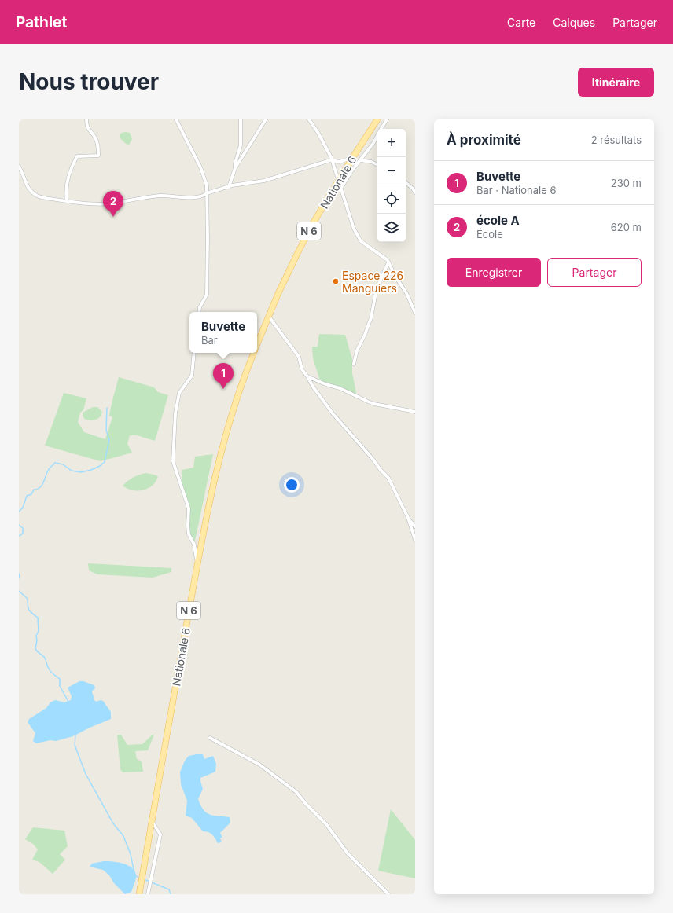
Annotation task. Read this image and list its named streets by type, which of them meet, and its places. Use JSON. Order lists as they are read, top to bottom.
{
  "streets": {
    "main road": ["Nationale 6", "N 6"]
  },
  "places": ["Espace 226 Manguiers"],
  "page": {
    "header": "Pathlet",
    "nav": ["Carte", "Calques", "Partager"],
    "buttons": [
      "Itinéraire",
      ["Enregistrer", "Partager"]
    ],
    "title": "Nous trouver",
    "heading": ["À proximité", "2 résultats"],
    "map_buttons": ["+", "−"],
    "list": [
      {
        "mark": "1",
        "name": "Buvette",
        "note": "Bar · Nationale 6",
        "value": "230 m"
      },
      {
        "mark": "2",
        "name": "école A",
        "note": "École",
        "value": "620 m"
      }
    ],
    "pins": ["2", "1"],
    "popup": ["Buvette", "Bar"]
  }
}
